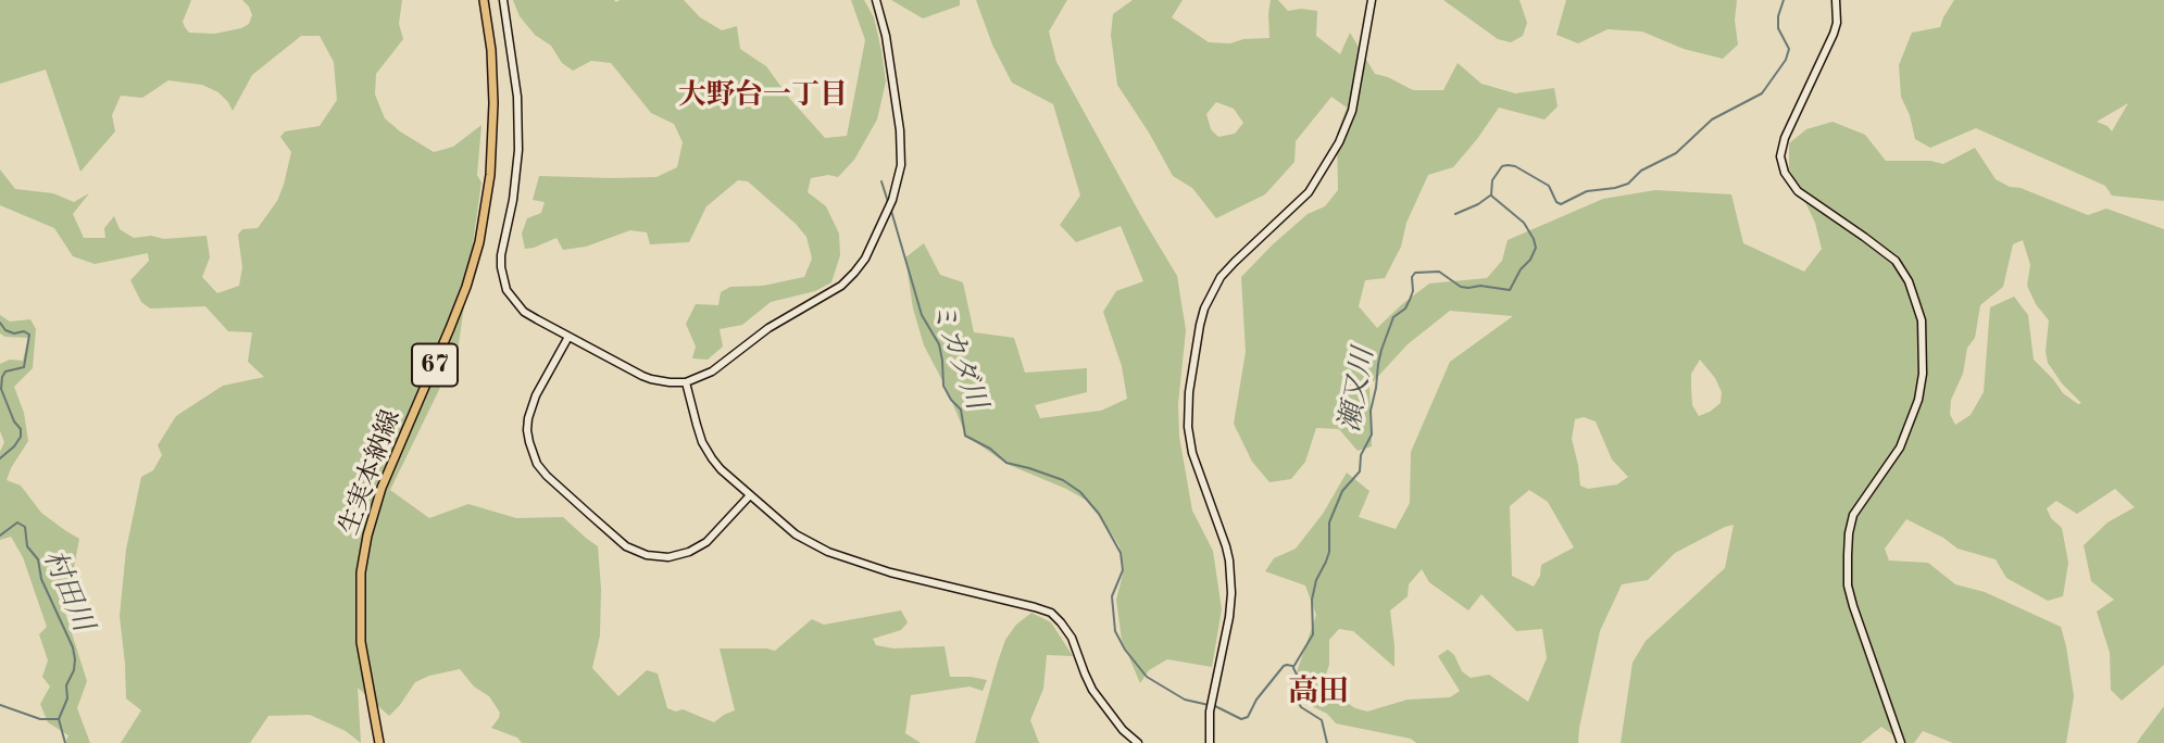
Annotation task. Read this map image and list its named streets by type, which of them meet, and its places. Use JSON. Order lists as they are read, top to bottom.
{
  "streets": {
    "main road": ["67", "生実本納線"]
  },
  "districts": ["大野台一丁目", "高田"],
  "water": ["ミカダ川", "瀬又川", "村田川"]
}
